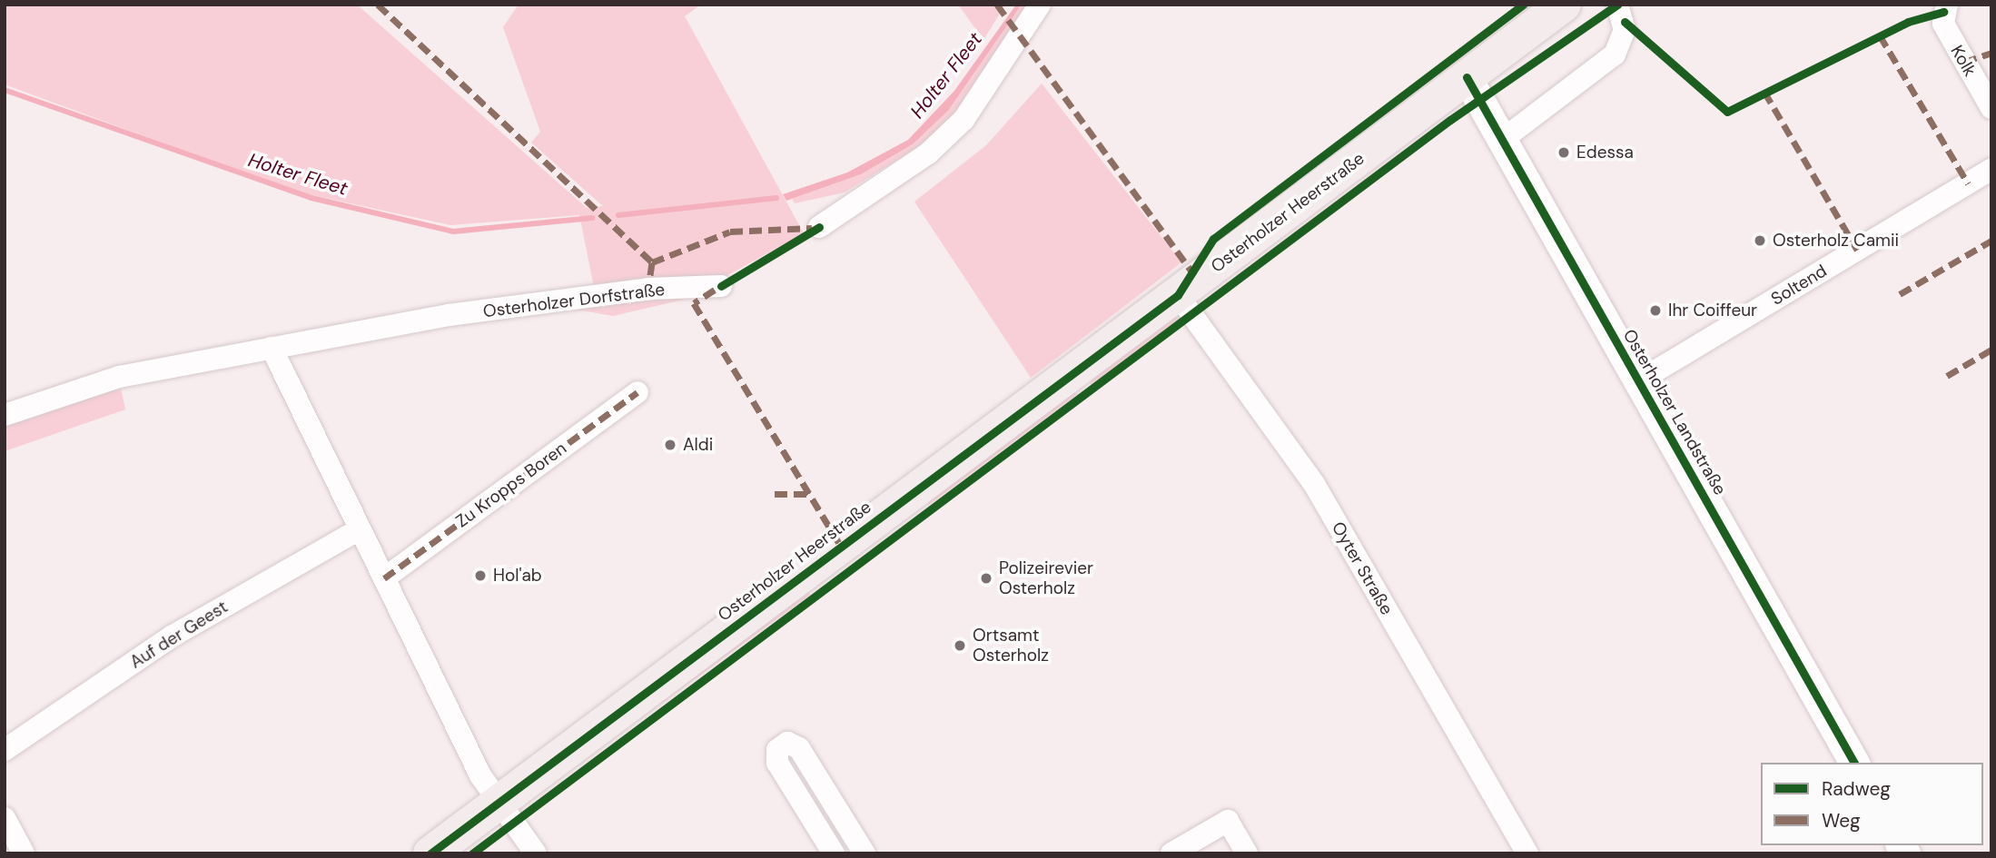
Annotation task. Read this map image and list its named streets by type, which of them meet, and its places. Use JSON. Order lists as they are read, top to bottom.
{
  "streets": {
    "main road": ["Osterholzer Heerstraße", "Osterholzer Landstraße"],
    "street": [
      "Kolk",
      "Soltend",
      "Osterholzer Dorfstraße",
      "Zu Kropps Boren",
      "Oyter Straße",
      "Auf der Geest"
    ]
  },
  "crossings": [
    ["Osterholzer Heerstraße", "Osterholzer Landstraße"],
    ["Osterholzer Heerstraße", "Oyter Straße"],
    ["Soltend", "Osterholzer Landstraße"]
  ],
  "water": ["Holter Fleet"],
  "places": [
    "Edessa",
    "Osterholz Camii",
    "Ihr Coiffeur",
    "Aldi",
    "Hol'ab",
    "Polizeirevier Osterholz",
    "Ortsamt Osterholz"
  ],
  "legend": ["Radweg", "Weg"]
}
